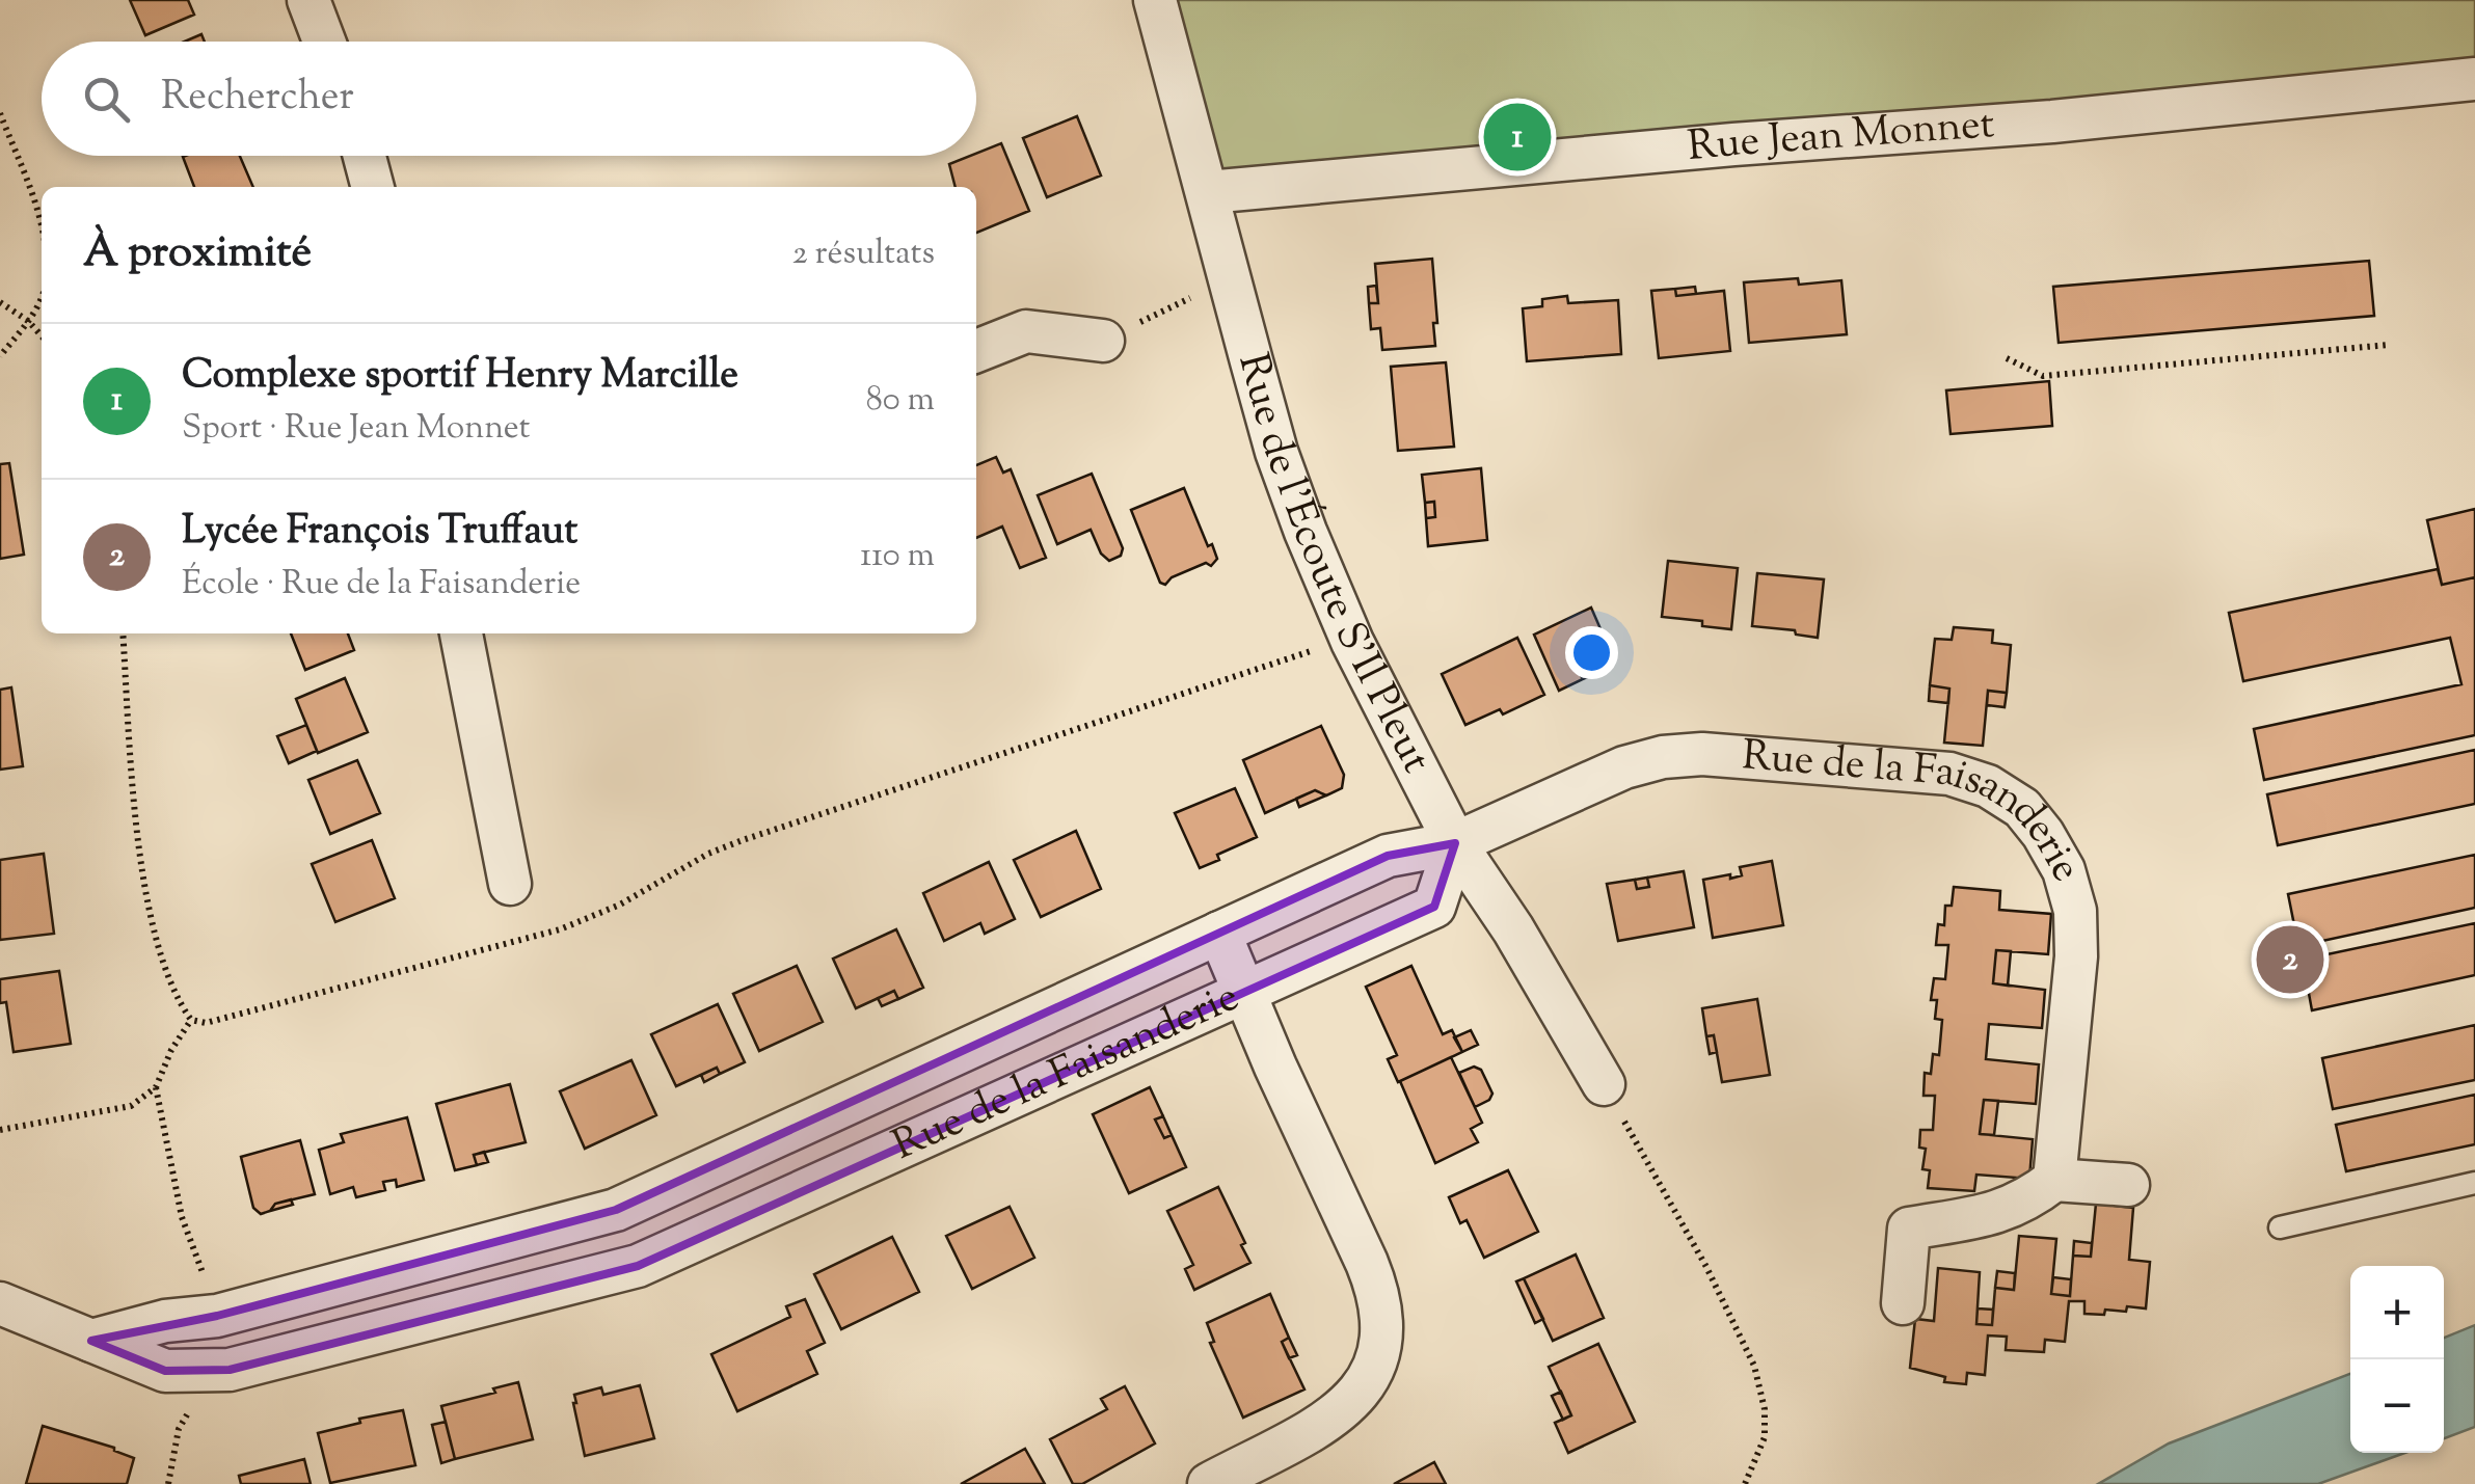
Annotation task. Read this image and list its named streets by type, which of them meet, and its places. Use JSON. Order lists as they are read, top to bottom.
{
  "streets": {
    "street": ["Rue Jean Monnet", "Rue de l'Écoute S'Il Pleut", "Rue de la Faisanderie"]
  },
  "crossings": [
    ["Rue Jean Monnet", "Rue de l'Écoute S'Il Pleut"],
    ["Rue de l'Écoute S'Il Pleut", "Rue de la Faisanderie"]
  ],
  "page": {
    "search": "Rechercher",
    "pins": ["1", "2"],
    "heading": ["À proximité", "2 résultats"],
    "list": [
      {
        "mark": "1",
        "name": "Complexe sportif Henry Marcille",
        "note": "Sport · Rue Jean Monnet",
        "value": "80 m"
      },
      {
        "mark": "2",
        "name": "Lycée François Truffaut",
        "note": "École · Rue de la Faisanderie",
        "value": "110 m"
      }
    ],
    "map_buttons": ["+", "−"]
  }
}
